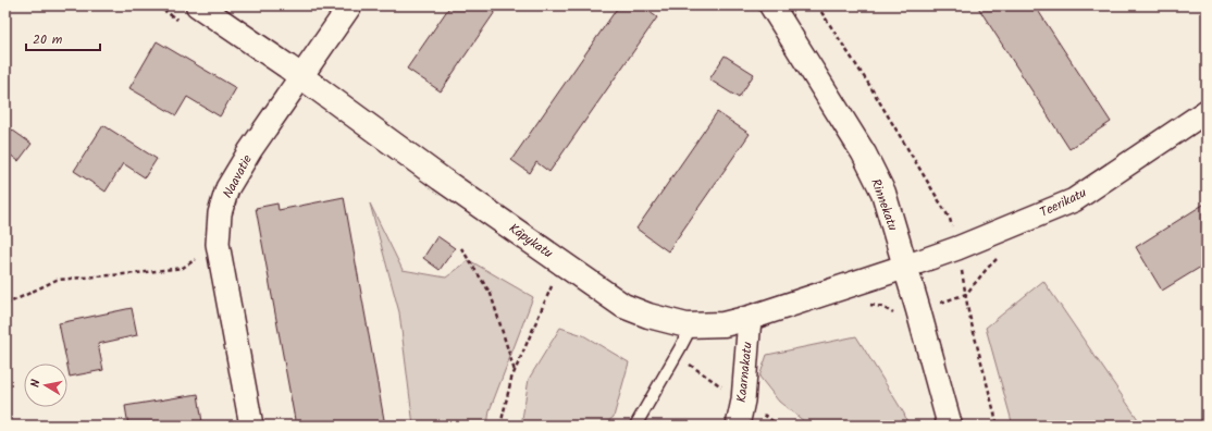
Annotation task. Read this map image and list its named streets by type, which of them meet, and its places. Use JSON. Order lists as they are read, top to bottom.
{
  "streets": {
    "street": [
      "Naavatie",
      "Teerikatu",
      "Rinnekatu",
      "Käpykatu",
      "Kaarnakatu"
    ]
  },
  "crossings": [
    ["Naavatie", "Käpykatu"],
    ["Teerikatu", "Rinnekatu"],
    ["Teerikatu", "Käpykatu"],
    ["Rinnekatu", "Käpykatu"],
    ["Käpykatu", "Kaarnakatu"]
  ],
  "scale_bar": "20 m",
  "north": "left"
}
